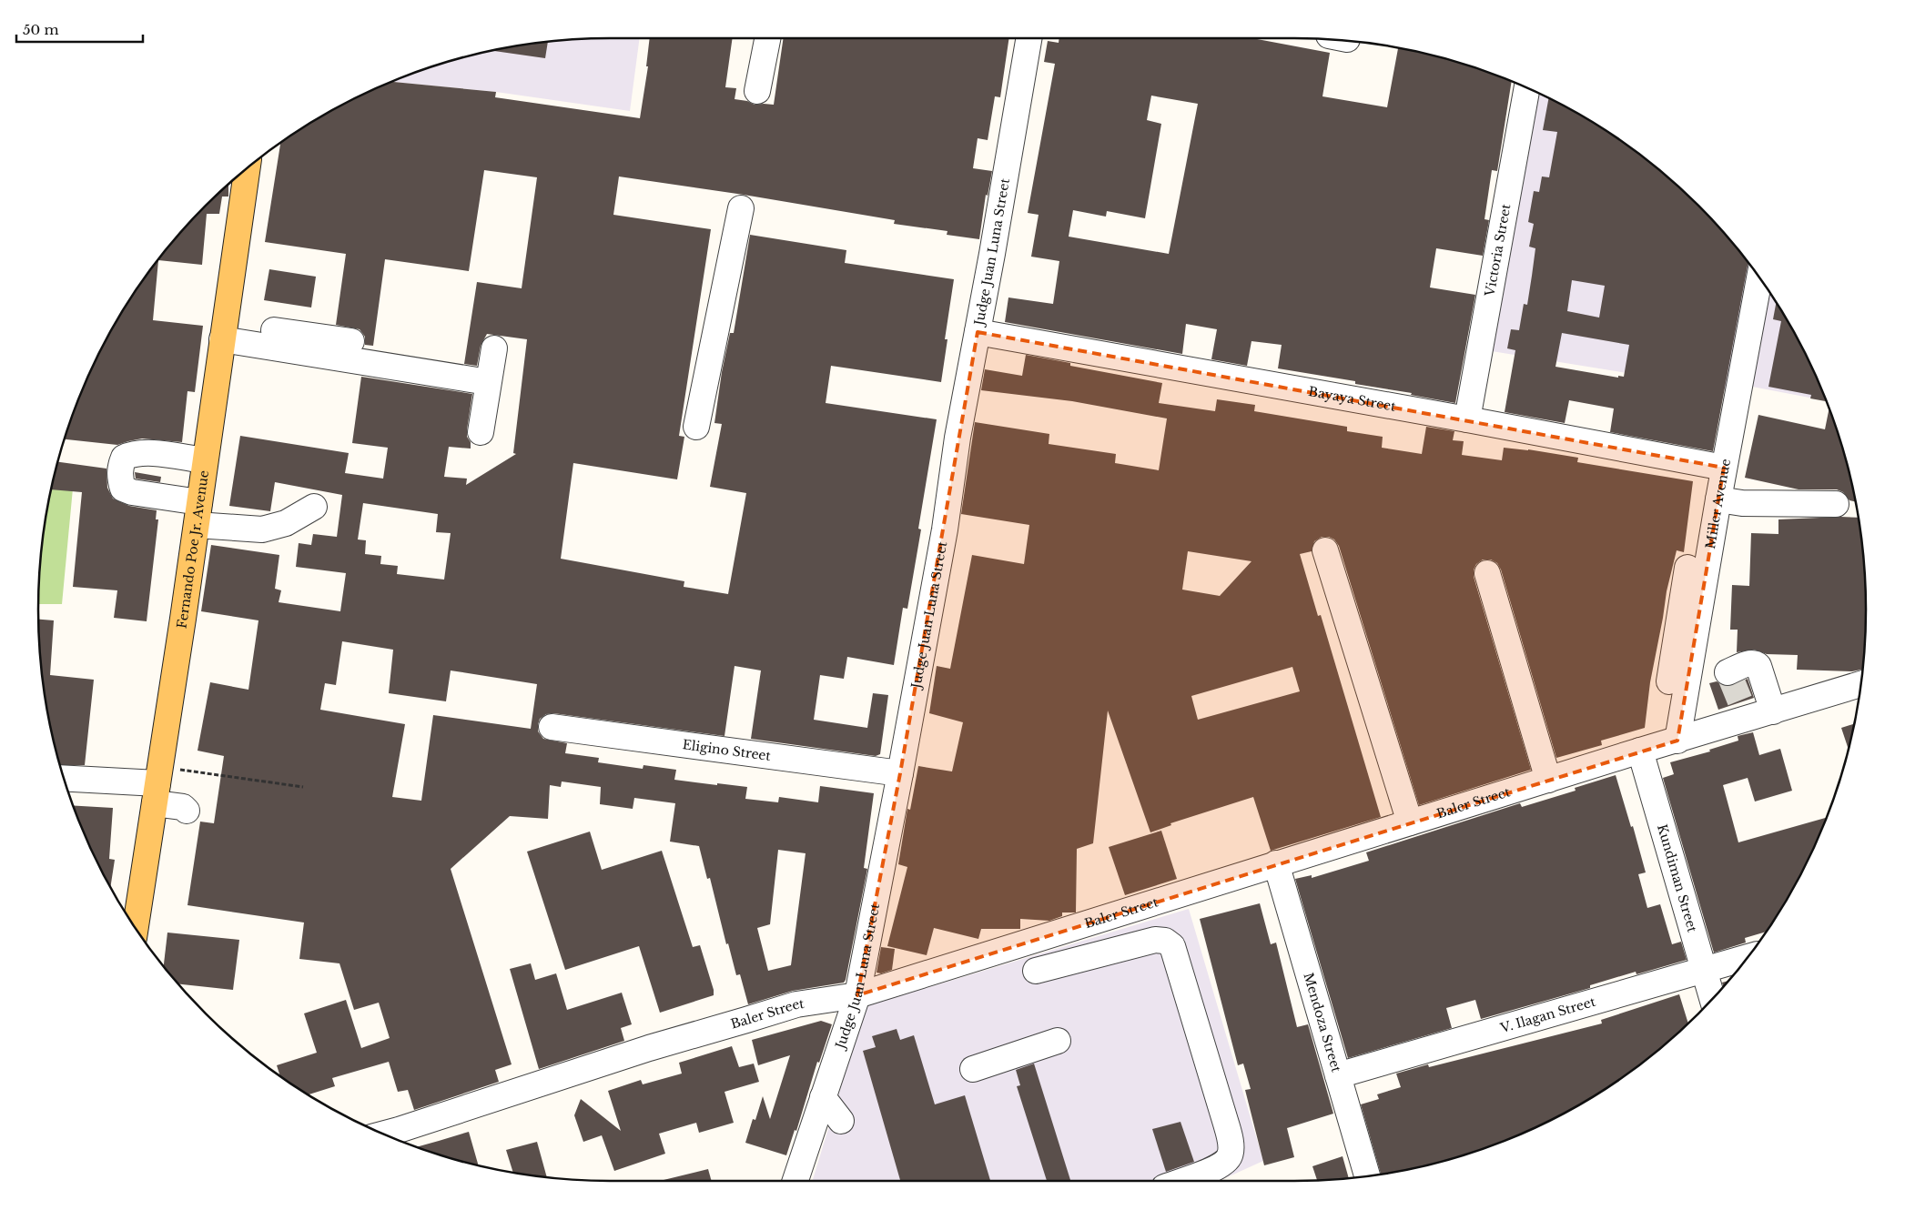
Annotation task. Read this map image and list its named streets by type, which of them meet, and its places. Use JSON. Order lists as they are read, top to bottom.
{
  "streets": {
    "main road": ["Fernando Poe Jr. Avenue"],
    "street": [
      "Victoria Street",
      "Judge Juan Luna Street",
      "Bayaya Street",
      "Miller Avenue",
      "Eligino Street",
      "Baler Street",
      "Kundiman Street",
      "V. Ilagan Street",
      "Mendoza Street"
    ]
  },
  "crossings": [
    ["Victoria Street", "Bayaya Street"],
    ["Judge Juan Luna Street", "Bayaya Street"],
    ["Judge Juan Luna Street", "Eligino Street"],
    ["Judge Juan Luna Street", "Baler Street"],
    ["Bayaya Street", "Miller Avenue"],
    ["Miller Avenue", "Baler Street"],
    ["Miller Avenue", "Kundiman Street"],
    ["Baler Street", "Kundiman Street"],
    ["Baler Street", "Mendoza Street"],
    ["Kundiman Street", "V. Ilagan Street"],
    ["V. Ilagan Street", "Mendoza Street"]
  ],
  "scale_bar": "50 m"
}
